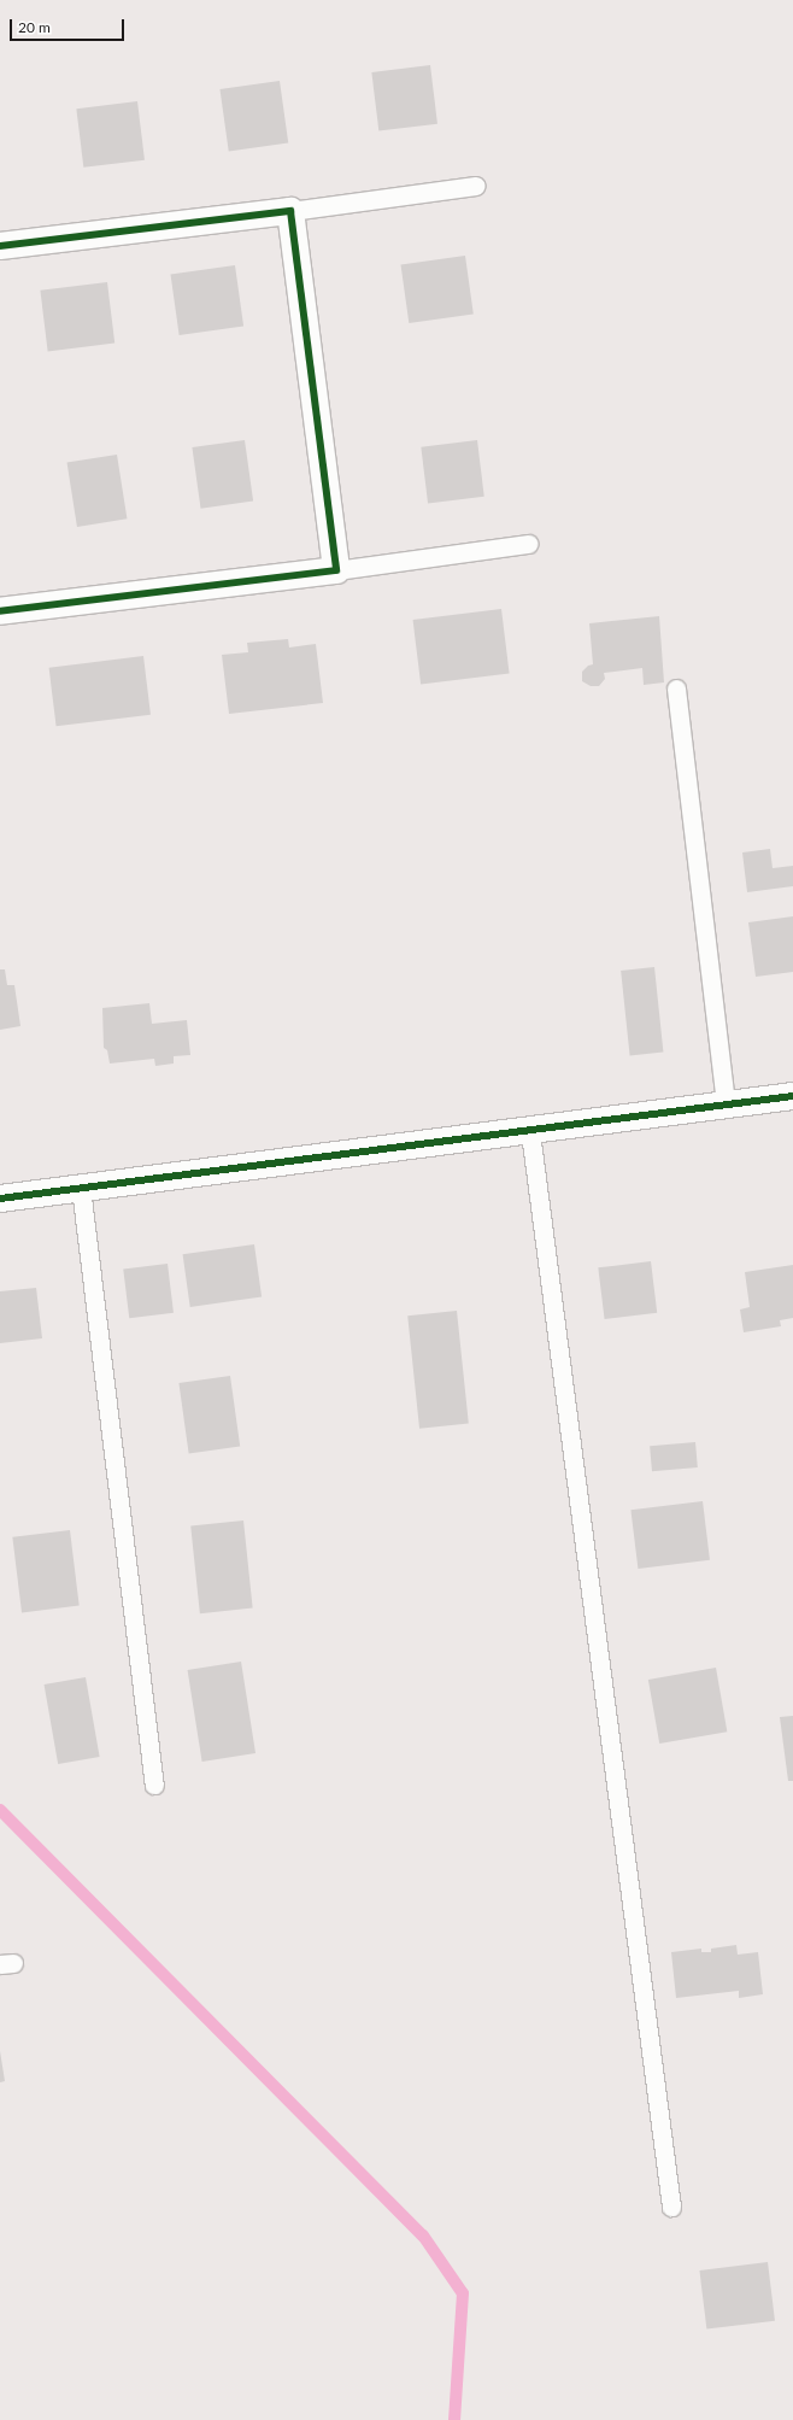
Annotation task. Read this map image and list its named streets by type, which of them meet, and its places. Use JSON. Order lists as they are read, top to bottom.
{
  "scale_bar": "20 m"
}
